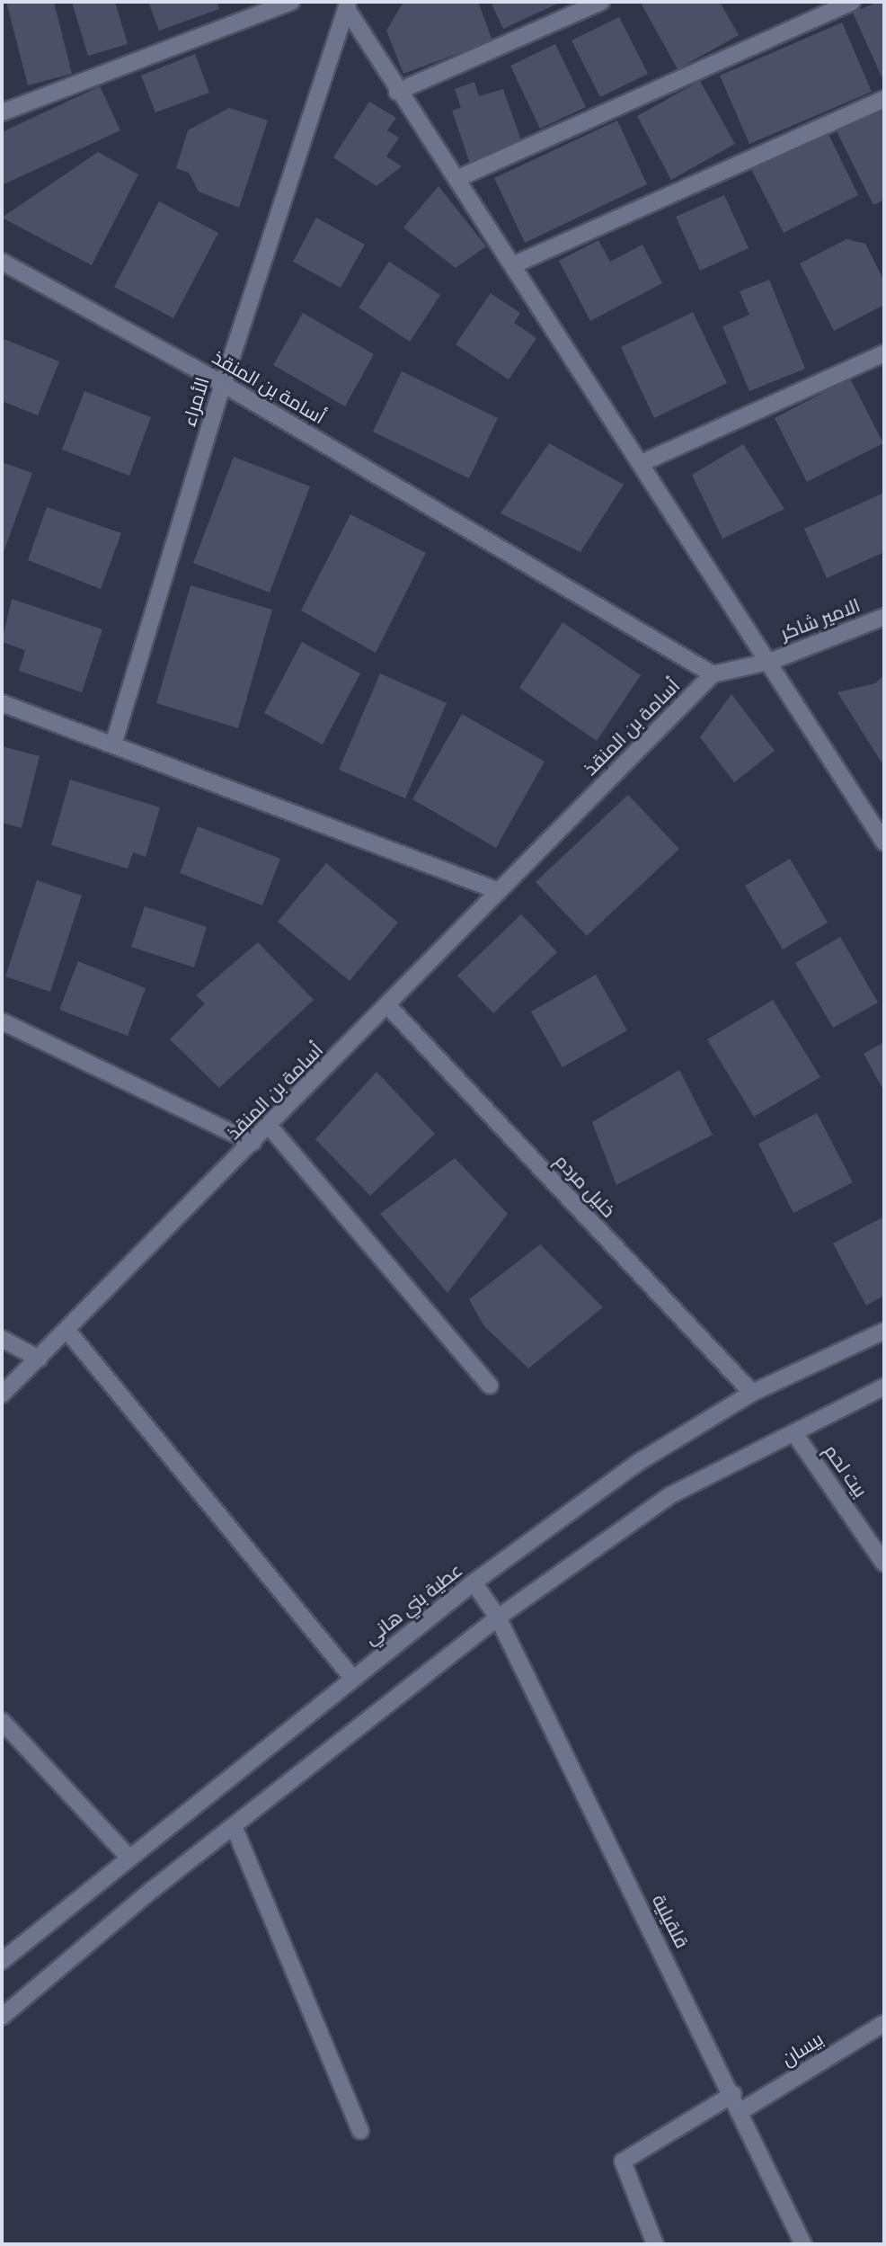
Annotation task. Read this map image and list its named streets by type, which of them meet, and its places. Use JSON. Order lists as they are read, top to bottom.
{
  "streets": {
    "street": [
      "أسامة بن المنقذ",
      "الأمراء",
      "الامير شاكر",
      "خليل مردم",
      "بيت لحم",
      "عطية بني هاني",
      "قلقيلية",
      "بيسان"
    ]
  },
  "crossings": [
    ["أسامة بن المنقذ", "الأمراء"],
    ["أسامة بن المنقذ", "الامير شاكر"],
    ["أسامة بن المنقذ", "خليل مردم"],
    ["خليل مردم", "عطية بني هاني"],
    ["عطية بني هاني", "قلقيلية"],
    ["قلقيلية", "بيسان"]
  ]
}
